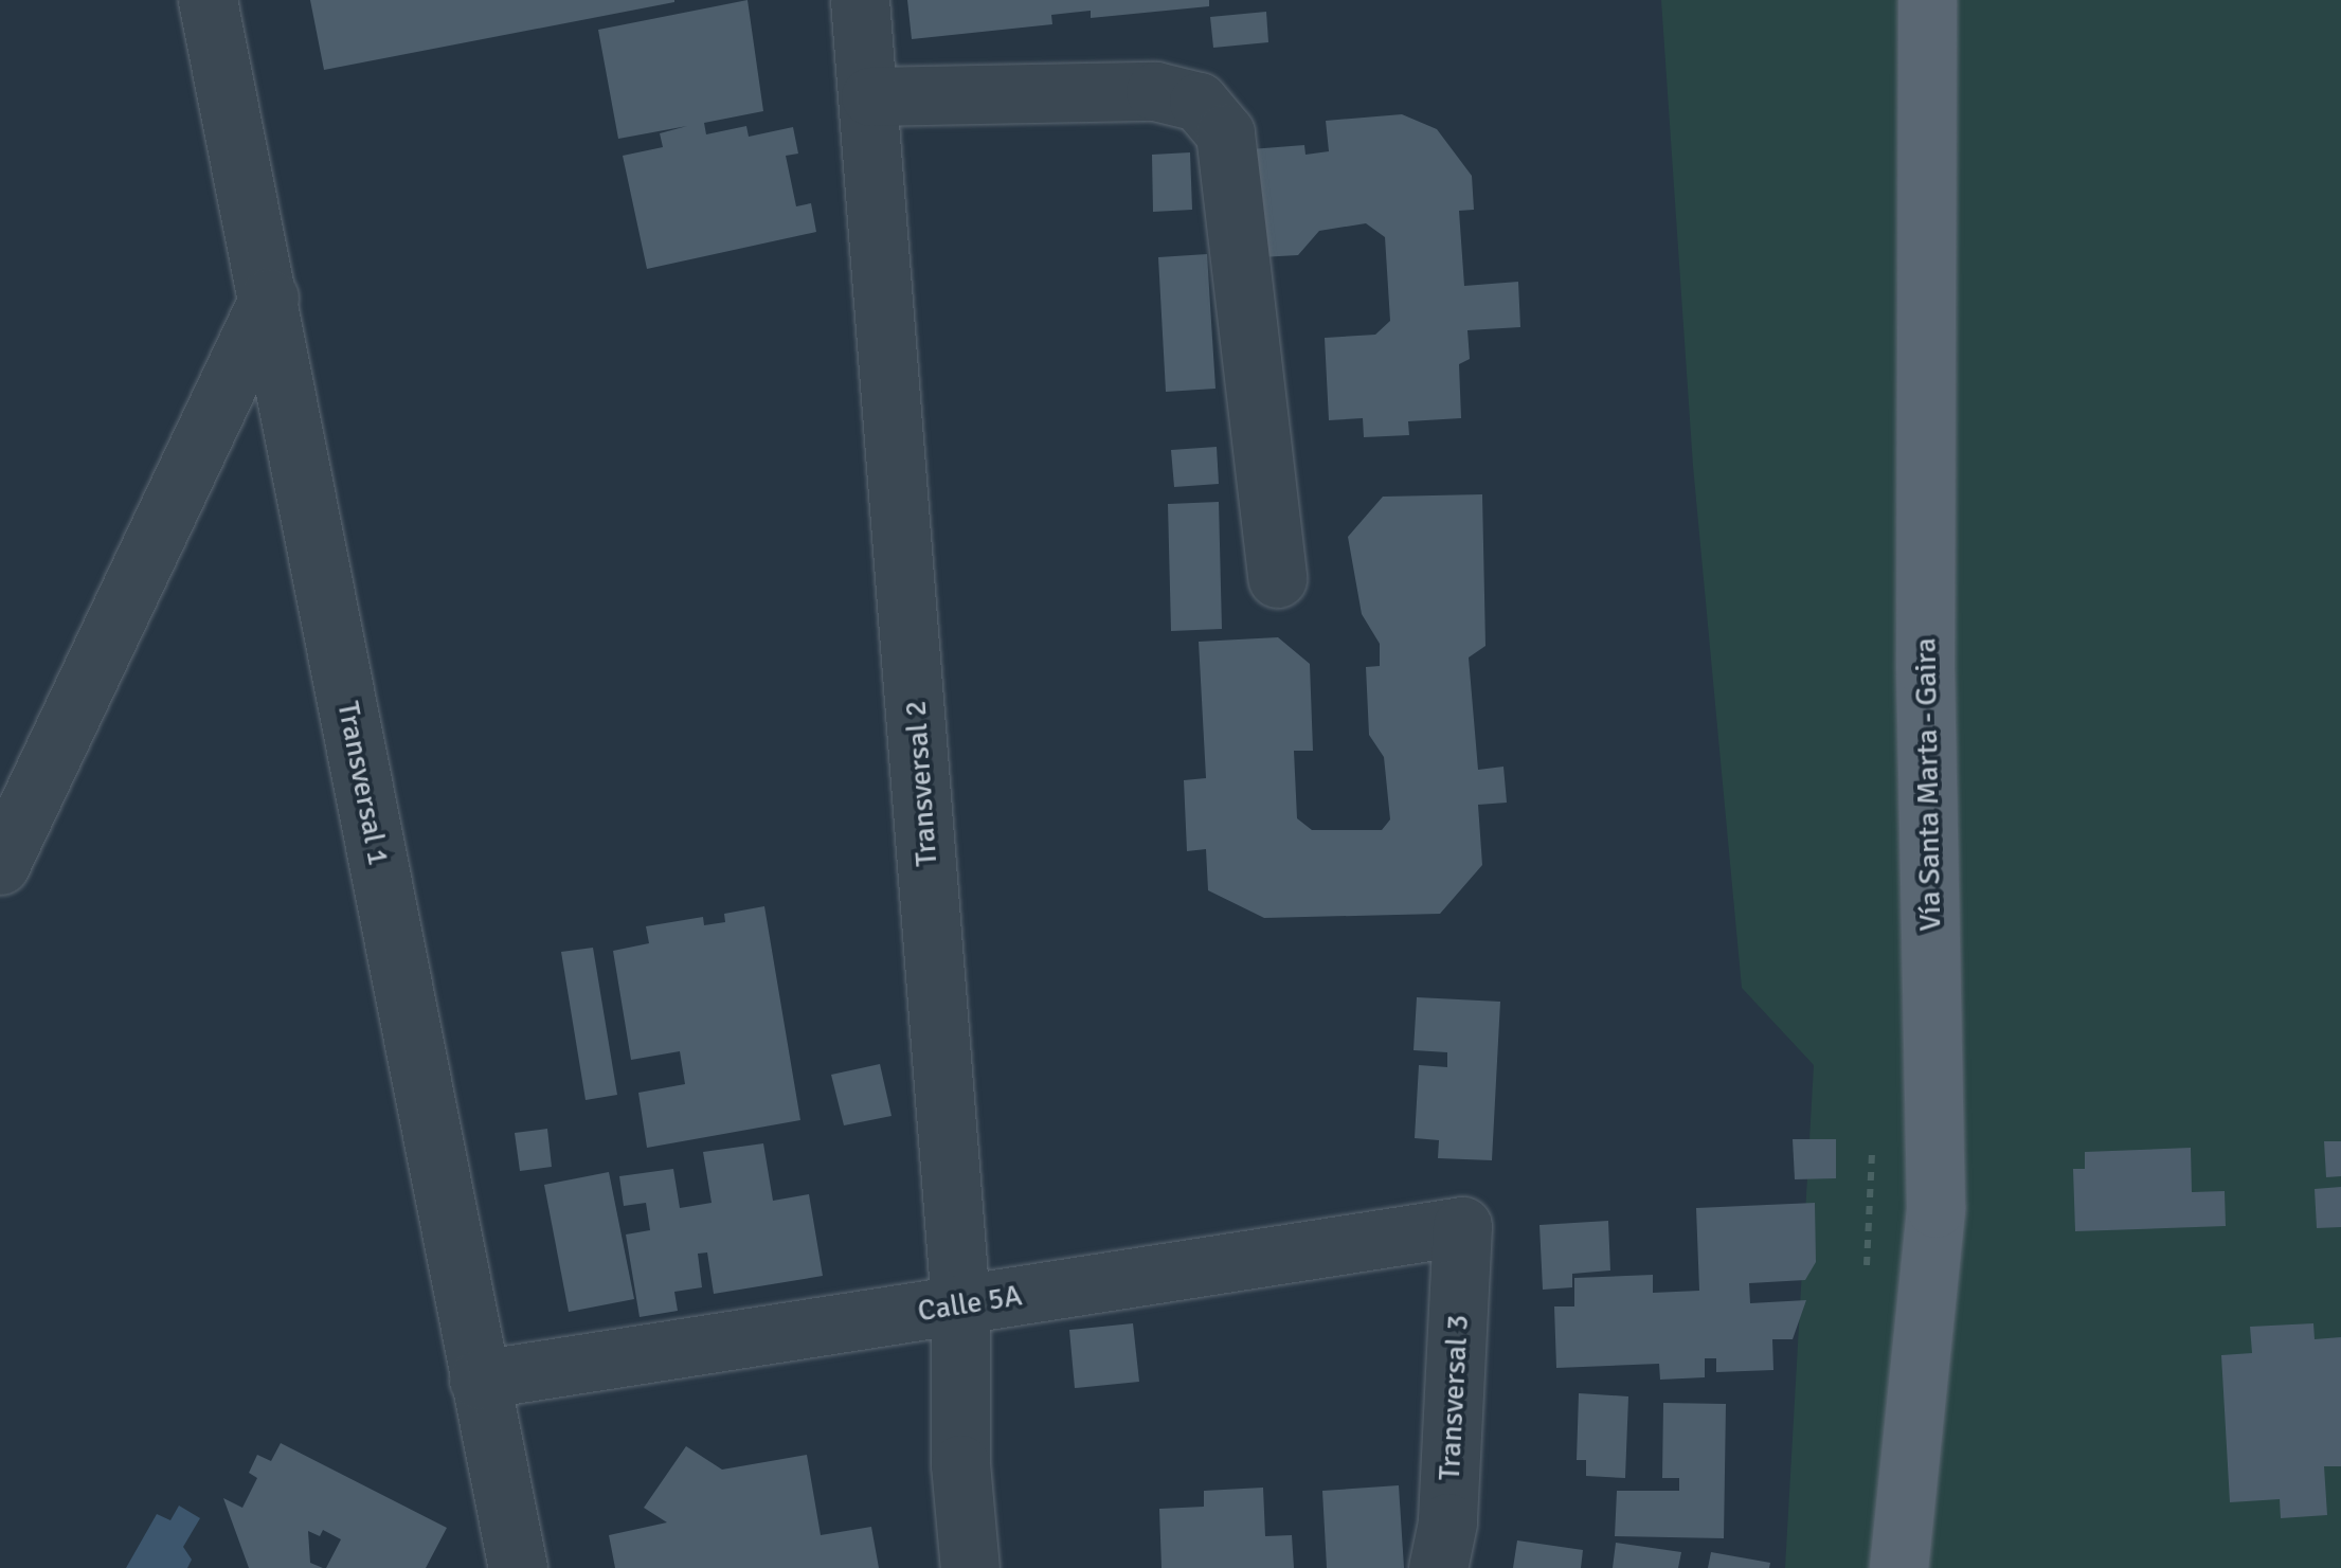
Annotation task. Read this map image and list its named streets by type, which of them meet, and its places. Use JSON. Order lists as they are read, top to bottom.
{
  "streets": {
    "main road": ["Vía Santa Marta - Gaira"],
    "street": [
      "Transversal 1",
      "Transversal 2",
      "Calle 5A",
      "Transversal 3"
    ]
  },
  "crossings": [
    ["Transversal 1", "Calle 5A"],
    ["Transversal 2", "Calle 5A"],
    ["Calle 5A", "Transversal 3"]
  ]
}
